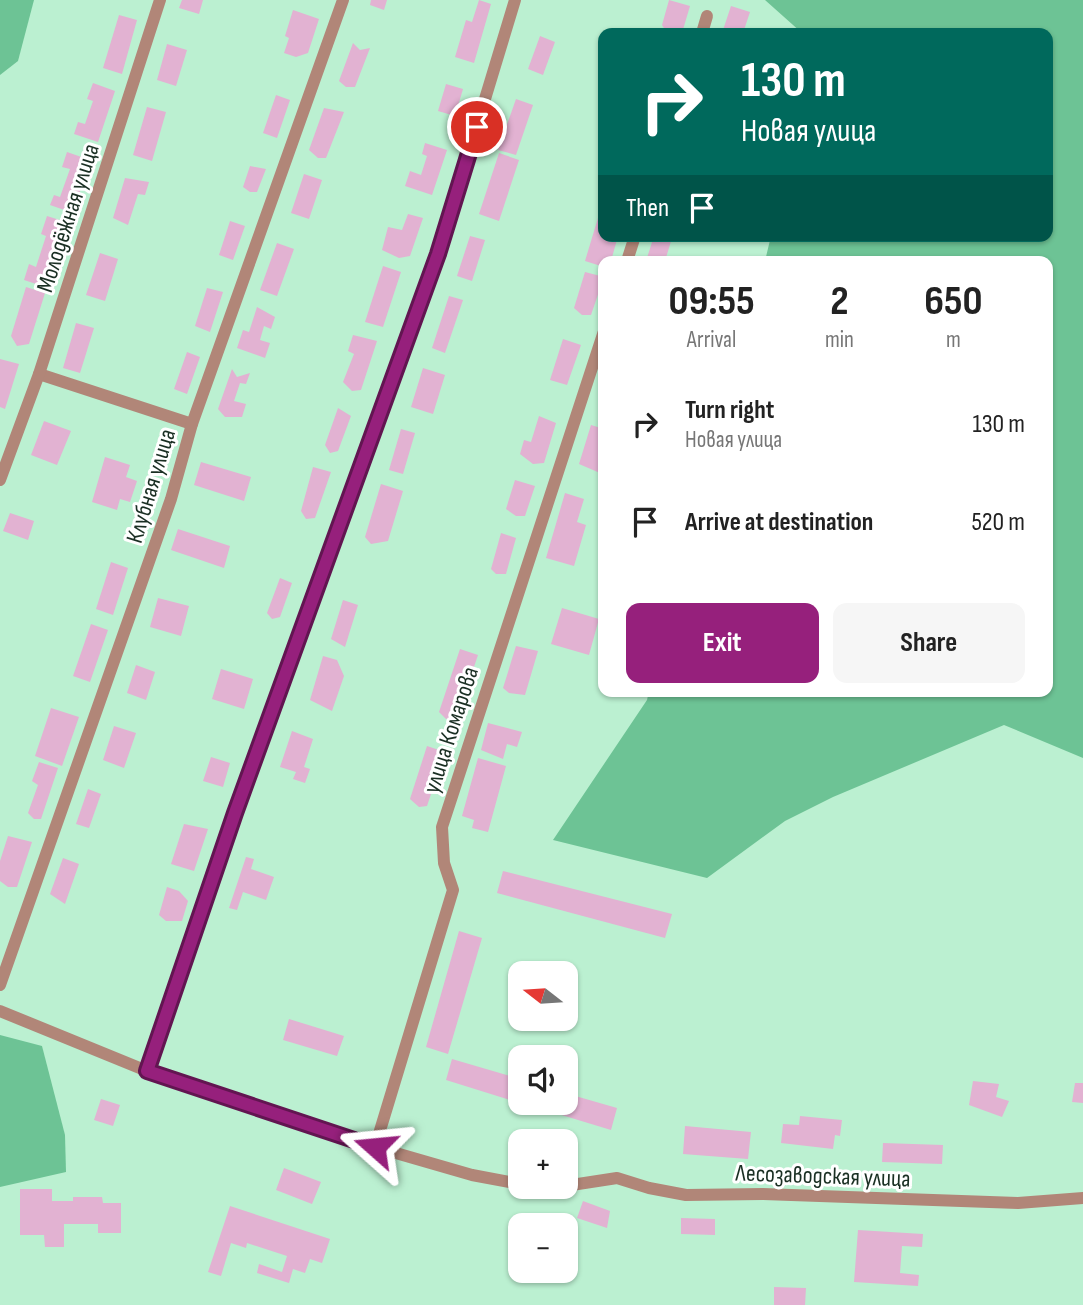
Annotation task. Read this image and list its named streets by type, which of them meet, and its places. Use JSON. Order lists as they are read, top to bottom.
{
  "streets": {
    "street": [
      "Молодёжная улица",
      "Клубная улица",
      "улица Комарова",
      "Лесозаводская улица"
    ]
  },
  "north": "left",
  "page": {
    "turn": ["130 m", "Новая улица"],
    "then": "Then",
    "eta": [
      "09:55",
      "Arrival",
      "2",
      "min",
      "650",
      "m"
    ],
    "list": [
      {
        "name": "Turn right",
        "note": "Новая улица",
        "value": "130 m"
      },
      {
        "name": "Arrive at destination",
        "value": "520 m"
      }
    ],
    "buttons": ["Exit", "Share"],
    "map_buttons": ["+", "−"]
  }
}
